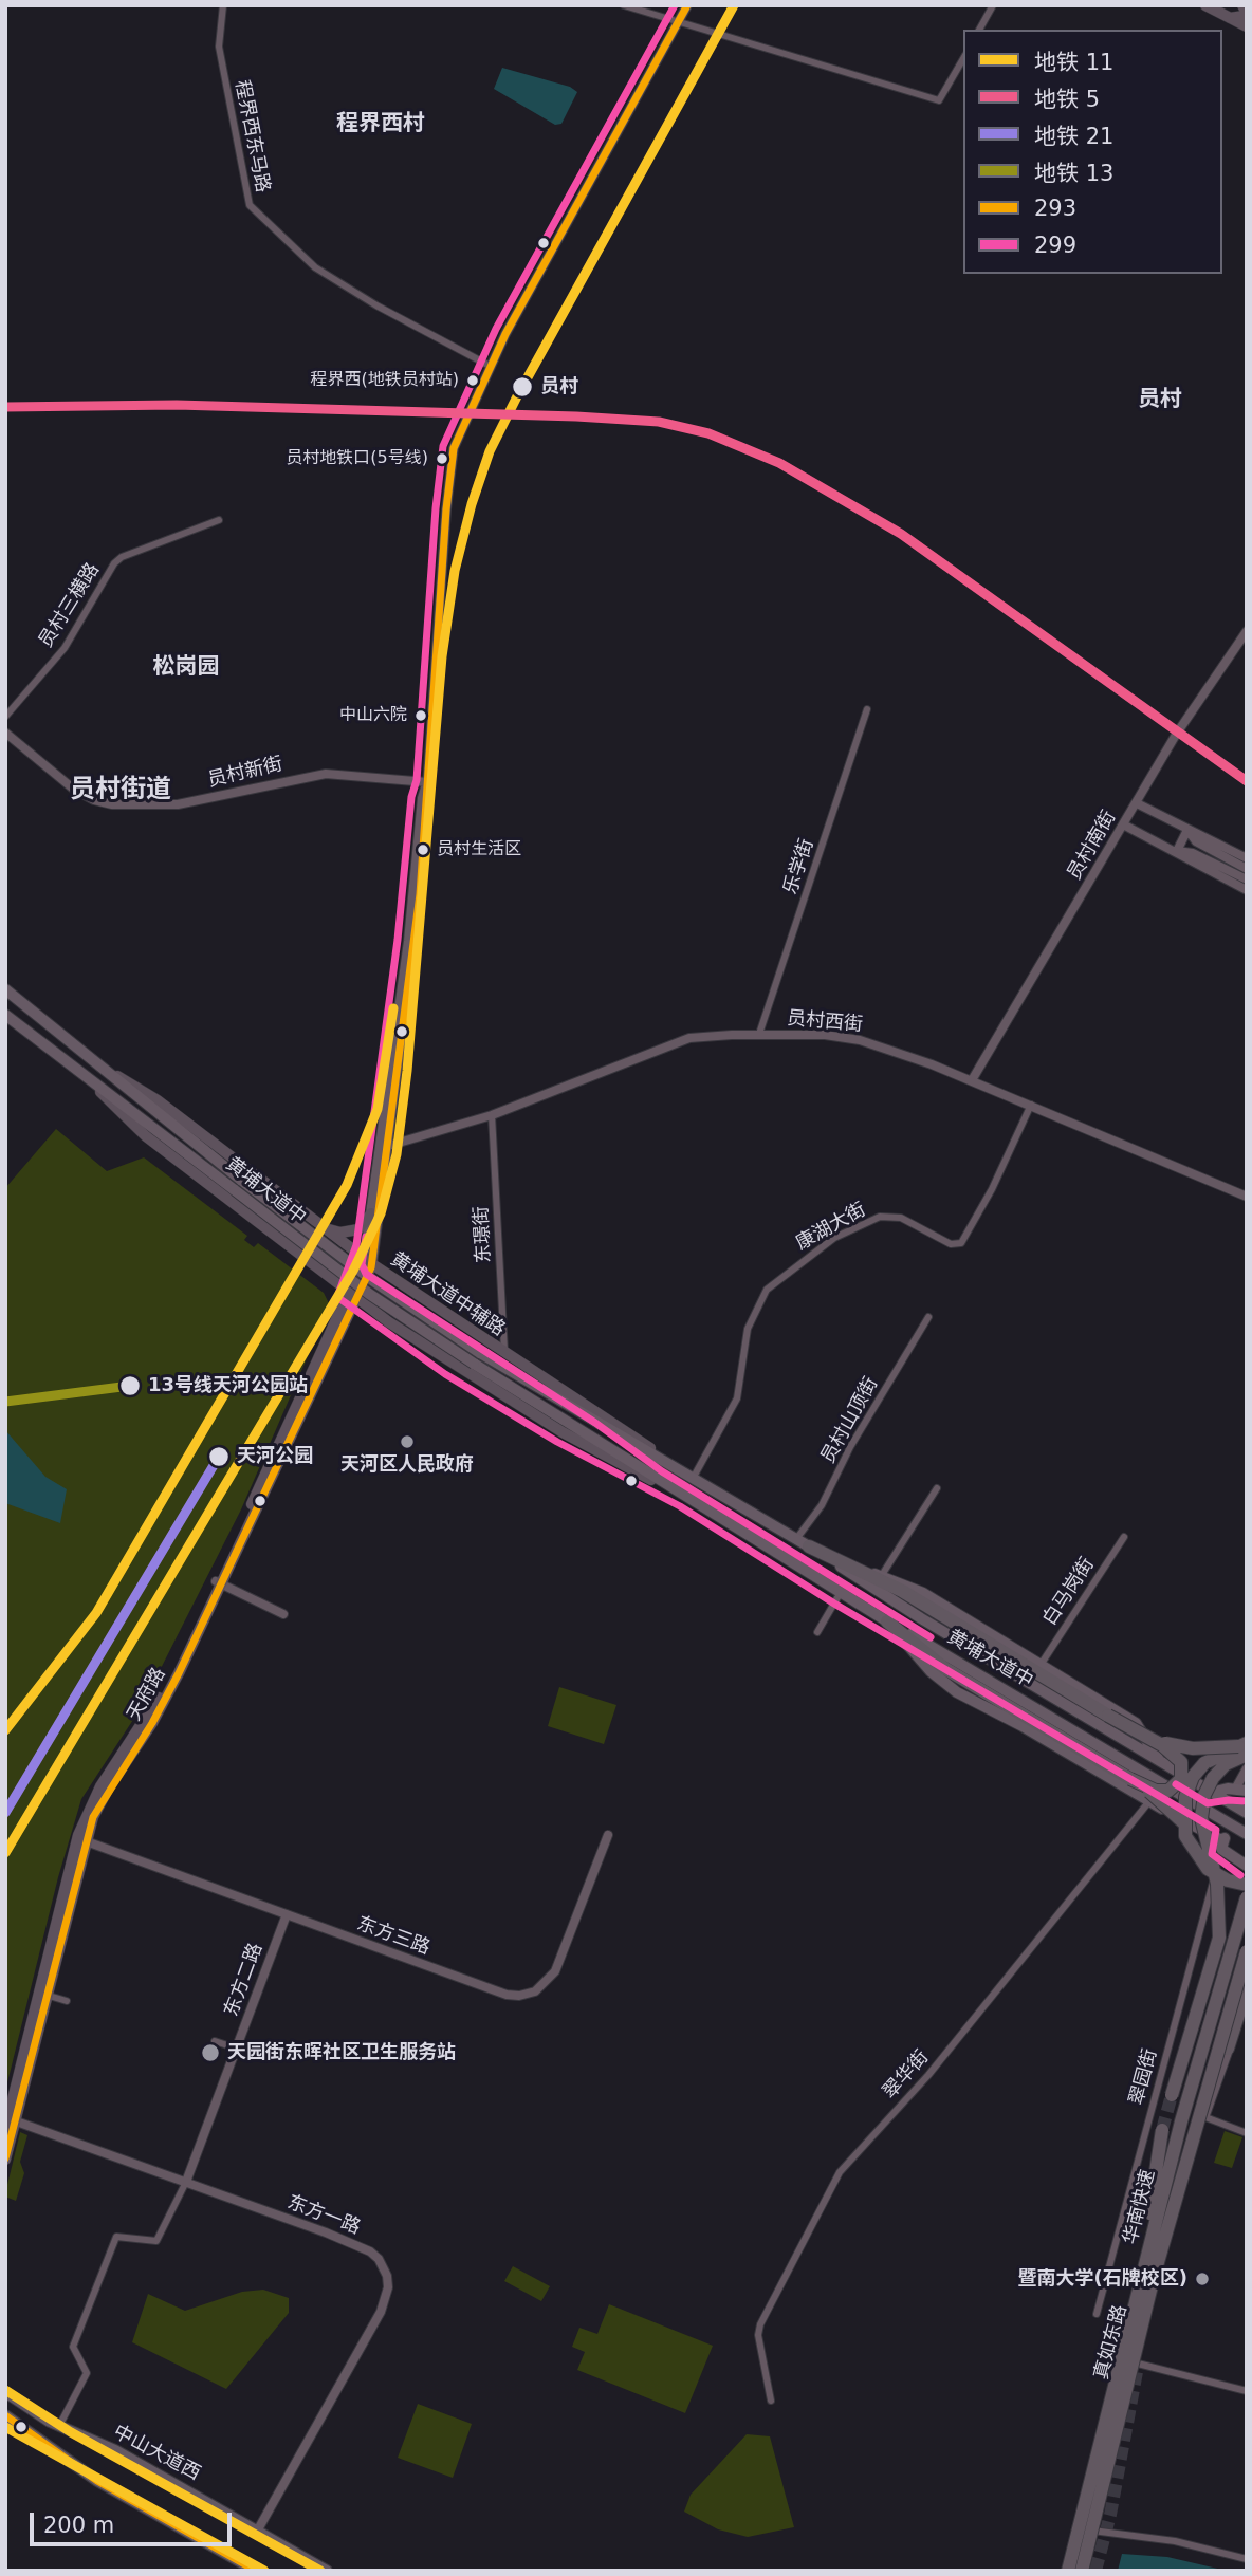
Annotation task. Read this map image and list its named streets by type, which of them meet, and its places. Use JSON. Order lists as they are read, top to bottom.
{
  "streets": {
    "highway": ["华南快速", "中山大道西"],
    "main road": ["黄埔大道中", "黄埔大道中辅路", "天府路"],
    "street": [
      "程界西东马路",
      "员村三横路",
      "员村新街",
      "员村南街",
      "乐学街",
      "员村西街",
      "康湖大街",
      "东璟街",
      "员村山顶街",
      "白马岗街",
      "东方三路",
      "东方二路",
      "翠华街",
      "翠园街",
      "东方一路",
      "真如东路"
    ]
  },
  "crossings": [
    ["员村南街", "员村西街"],
    ["乐学街", "员村西街"],
    ["员村西街", "康湖大街"],
    ["员村西街", "东璟街"],
    ["黄埔大道中", "康湖大街"],
    ["黄埔大道中", "黄埔大道中辅路"],
    ["黄埔大道中", "员村山顶街"],
    ["东璟街", "黄埔大道中辅路"],
    ["黄埔大道中辅路", "天府路"],
    ["天府路", "东方三路"],
    ["天府路", "东方一路"],
    ["东方三路", "东方二路"],
    ["东方二路", "东方一路"],
    ["华南快速", "真如东路"],
    ["东方一路", "中山大道西"]
  ],
  "districts": [
    "程界西村",
    "员村",
    "松岗园",
    "员村街道"
  ],
  "places": [
    "程界西(地铁员村站)",
    "员村",
    "员村地铁口(5号线)",
    "中山六院",
    "员村生活区",
    "13号线天河公园站",
    "天河区人民政府",
    "天河公园",
    "天园街东晖社区卫生服务站",
    "暨南大学(石牌校区)"
  ],
  "lines": [
    "metro line 11",
    "transit line 293",
    "transit line 299",
    "metro line 5",
    "metro line 13",
    "metro line 21"
  ],
  "legend": [
    "地铁 11",
    "地铁 5",
    "地铁 21",
    "地铁 13",
    "293",
    "299"
  ],
  "scale_bar": "200 m"
}
